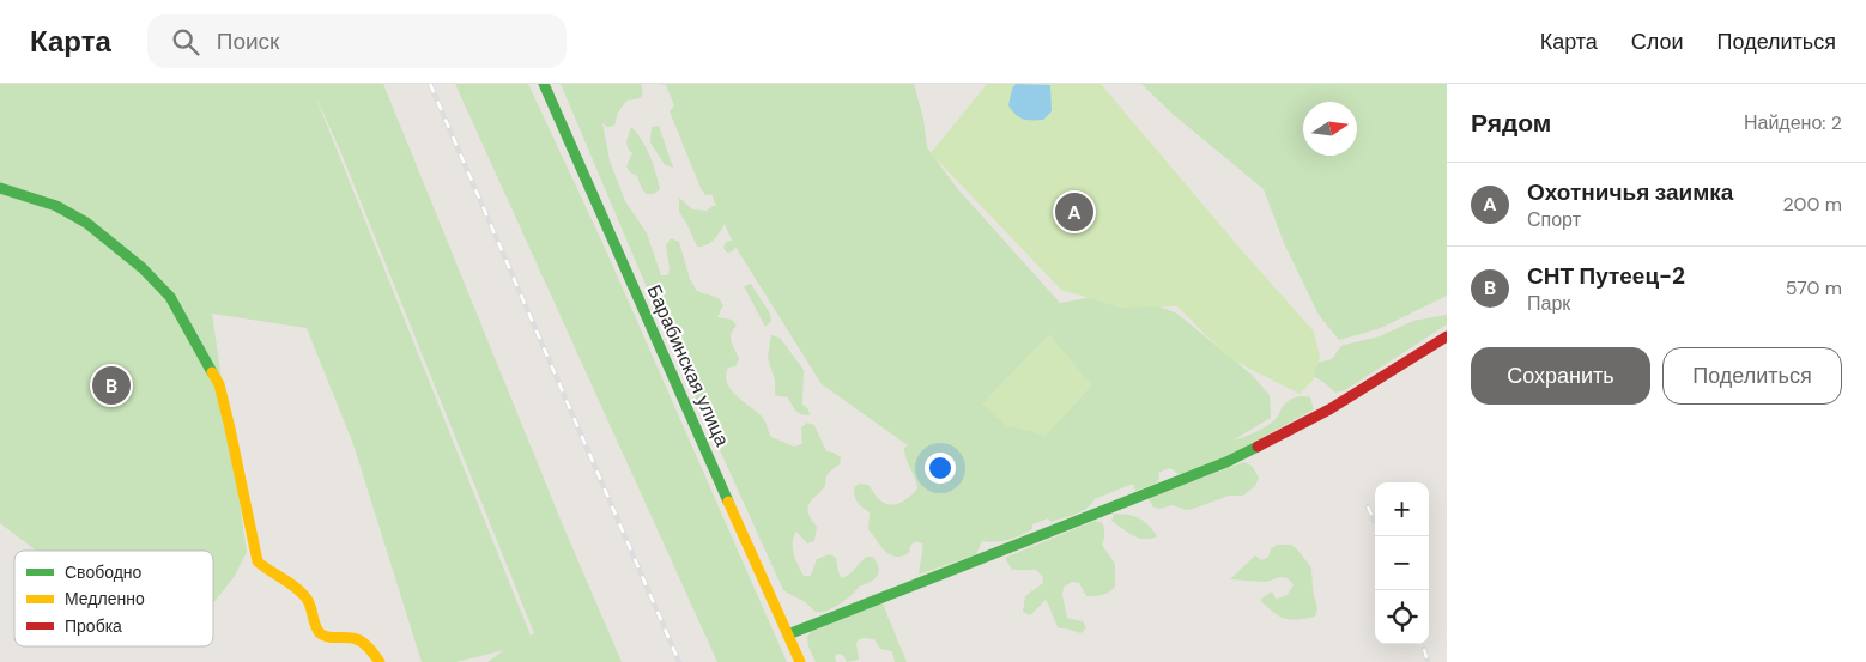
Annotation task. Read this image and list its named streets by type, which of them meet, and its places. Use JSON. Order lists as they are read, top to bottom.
{
  "streets": {
    "street": ["Барабинская улица"]
  },
  "legend": ["Свободно", "Медленно", "Пробка"],
  "north": "right",
  "page": {
    "header": "Карта",
    "search": "Поиск",
    "nav": ["Карта", "Слои", "Поделиться"],
    "heading": ["Рядом", "Найдено: 2"],
    "list": [
      {
        "mark": "A",
        "name": "Охотничья заимка",
        "note": "Спорт",
        "value": "200 m"
      },
      {
        "mark": "B",
        "name": "СНТ Путеец-2",
        "note": "Парк",
        "value": "570 m"
      }
    ],
    "pins": ["A", "B"],
    "buttons": ["Сохранить", "Поделиться"],
    "map_buttons": ["+", "−"]
  }
}
